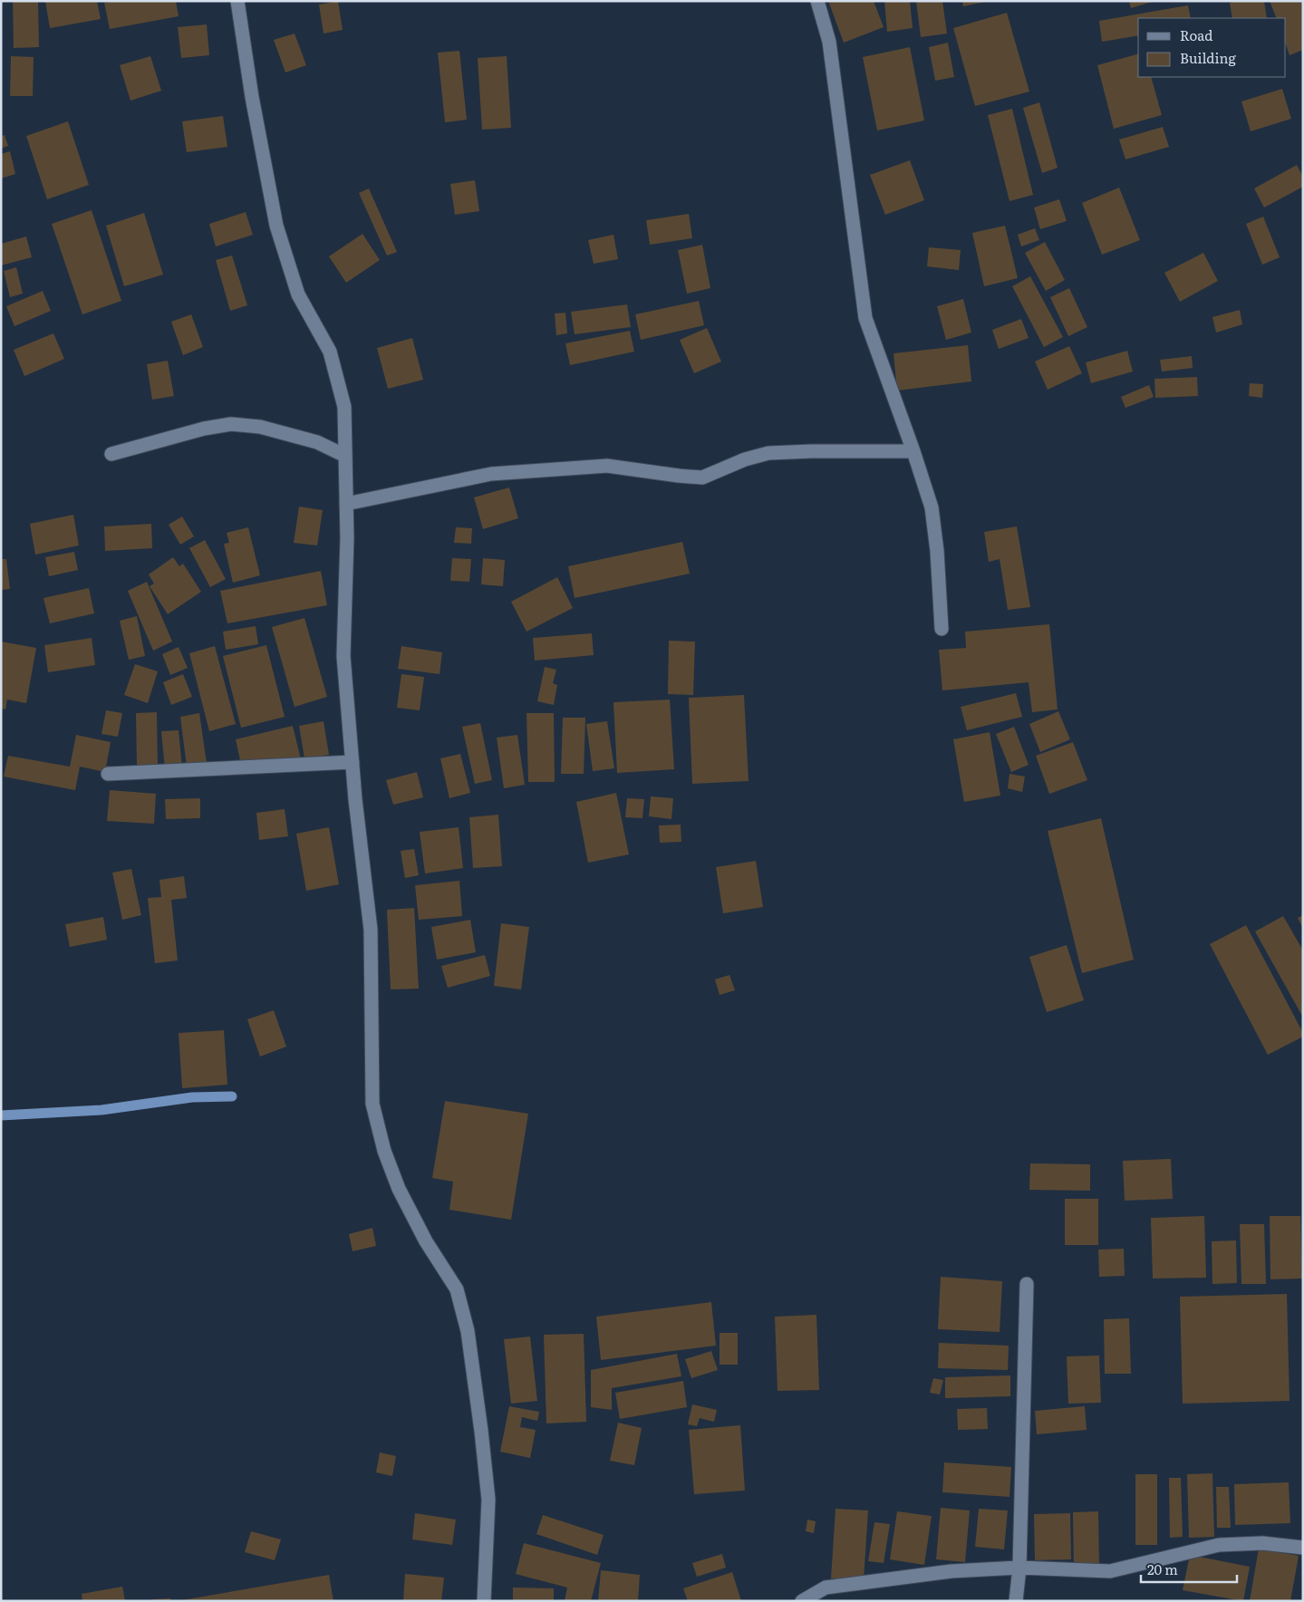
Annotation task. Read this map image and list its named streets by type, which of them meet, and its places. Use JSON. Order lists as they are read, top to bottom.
{
  "legend": ["Road", "Building"],
  "scale_bar": "20 m"
}
